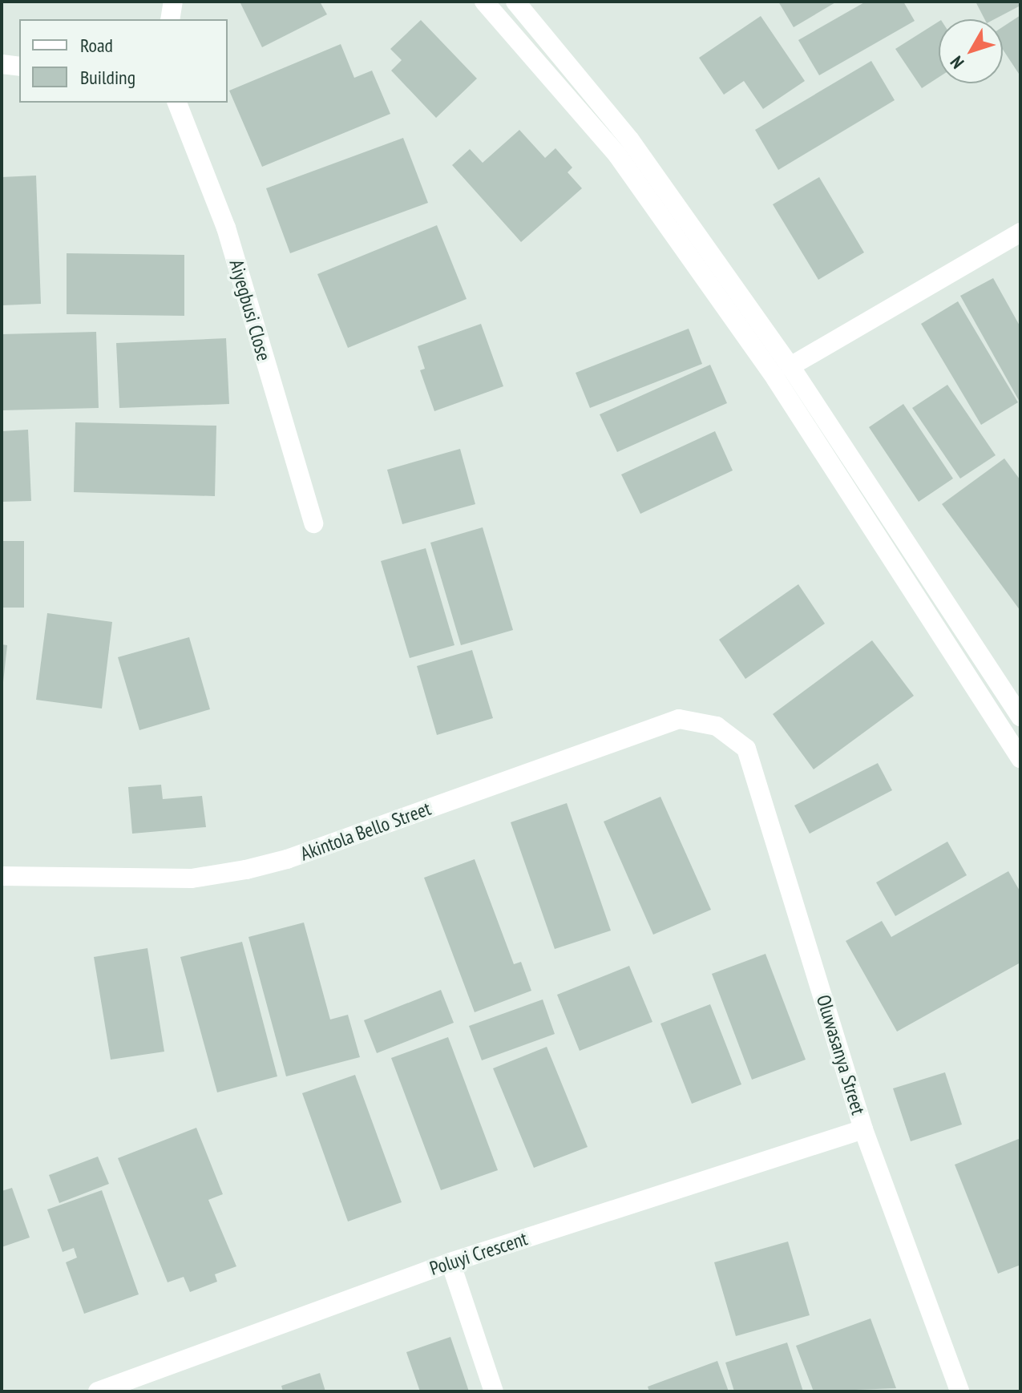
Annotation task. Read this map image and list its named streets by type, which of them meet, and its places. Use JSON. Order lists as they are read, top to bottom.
{
  "streets": {
    "street": [
      "Aiyegbusi Close",
      "Akintola Bello Street",
      "Oluwasanya Street",
      "Poluyi Crescent"
    ]
  },
  "crossings": [
    ["Akintola Bello Street", "Oluwasanya Street"],
    ["Oluwasanya Street", "Poluyi Crescent"]
  ],
  "legend": ["Road", "Building"],
  "north": "bottom left"
}
